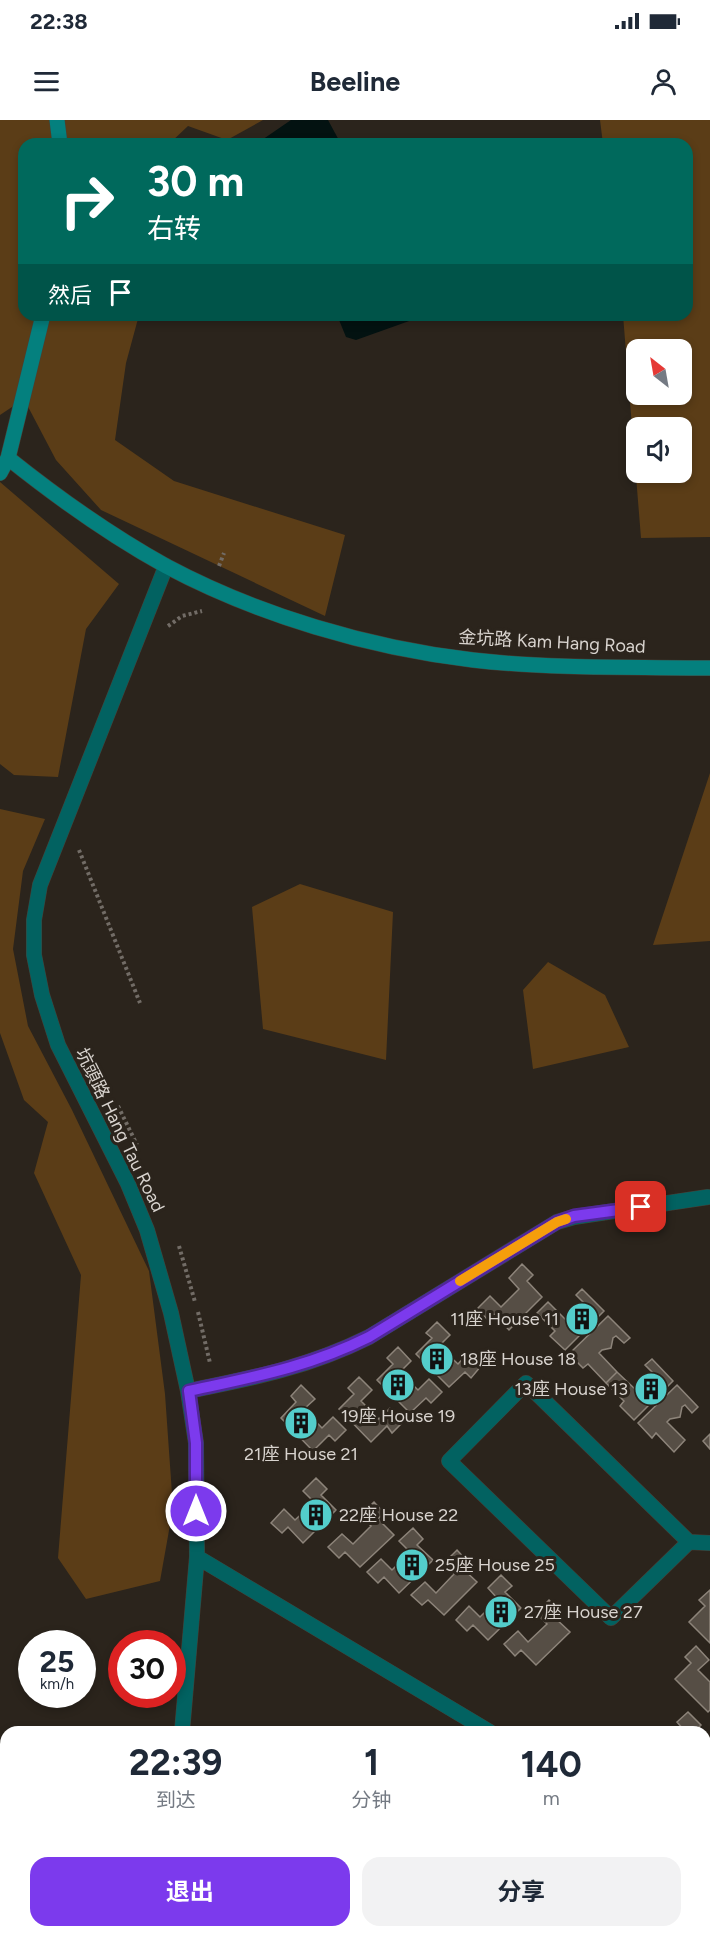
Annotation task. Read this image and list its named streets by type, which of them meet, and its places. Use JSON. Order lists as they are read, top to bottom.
{
  "streets": {
    "street": ["金坑路 Kam Hang Road", "坑頭路 Hang Tau Road"]
  },
  "crossings": [
    ["金坑路 Kam Hang Road", "坑頭路 Hang Tau Road"]
  ],
  "places": {
    "building": [
      "11座 House 11",
      "18座 House 18",
      "19座 House 19",
      "13座 House 13",
      "21座 House 21",
      "22座 House 22",
      "25座 House 25",
      "27座 House 27"
    ]
  },
  "north": "top left",
  "page": {
    "status": "22:38",
    "header": "Beeline",
    "turn": ["30 m", "右转"],
    "then": "然后",
    "speed": "25 km/h",
    "limit": "30",
    "eta": [
      "22:39",
      "到达",
      "1",
      "分钟",
      "140",
      "m"
    ],
    "buttons": ["退出", "分享"]
  }
}
